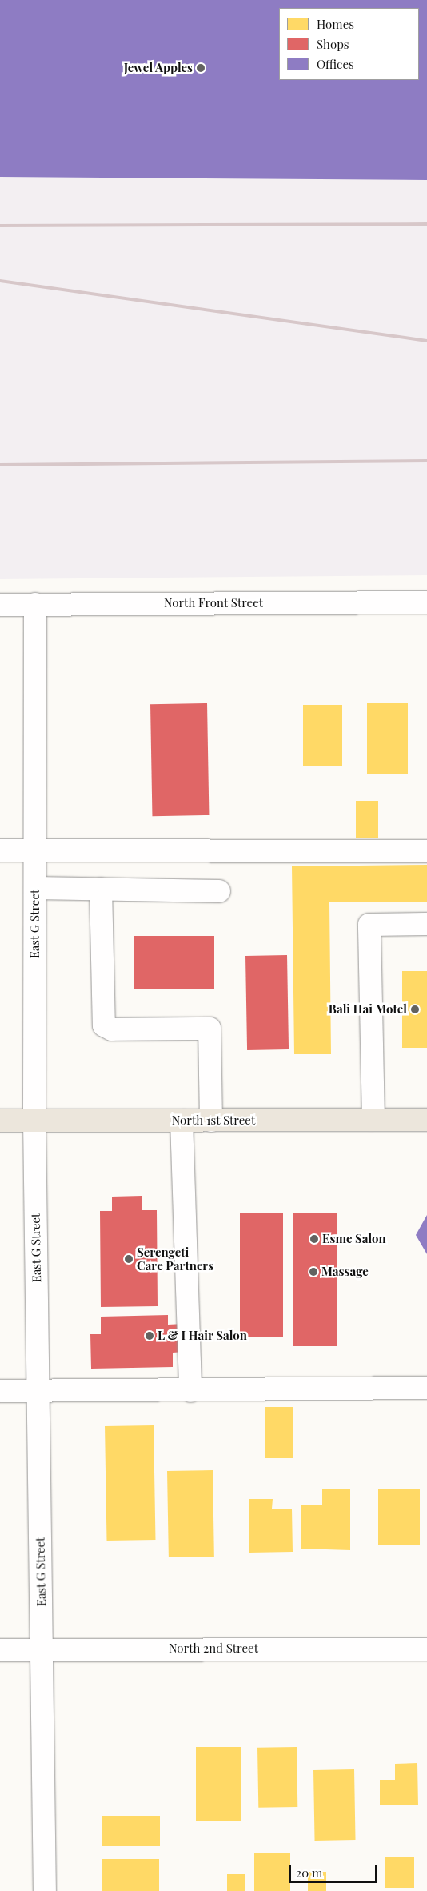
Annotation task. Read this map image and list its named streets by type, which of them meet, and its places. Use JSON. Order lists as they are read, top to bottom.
{
  "streets": {
    "main road": ["North 1st Street"],
    "street": ["North Front Street", "East G Street", "North 2nd Street"]
  },
  "crossings": [
    ["North Front Street", "East G Street"],
    ["East G Street", "North 1st Street"],
    ["East G Street", "North 2nd Street"]
  ],
  "places": [
    "Jewel Apples",
    "Bali Hai Motel",
    "Esme Salon",
    "Serengeti Care Partners",
    "Massage",
    "L & I Hair Salon"
  ],
  "legend": ["Homes", "Shops", "Offices"],
  "scale_bar": "20 m"
}
